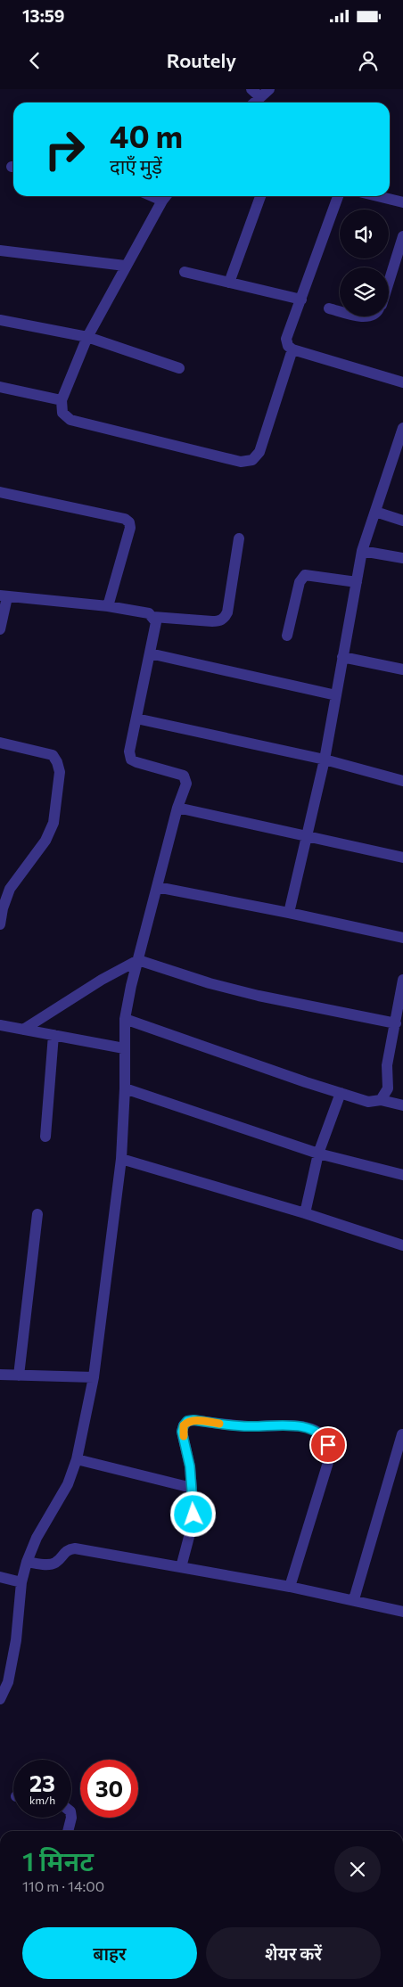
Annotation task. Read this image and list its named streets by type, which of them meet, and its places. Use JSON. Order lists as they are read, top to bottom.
{
  "page": {
    "status": "13:59",
    "header": "Routely",
    "turn": ["40 m", "दाएँ मुड़ें"],
    "speed": "23 km/h",
    "limit": "30",
    "heading": ["1 मिनट", "110 m · 14:00"],
    "buttons": ["बाहर", "शेयर करें"]
  }
}
